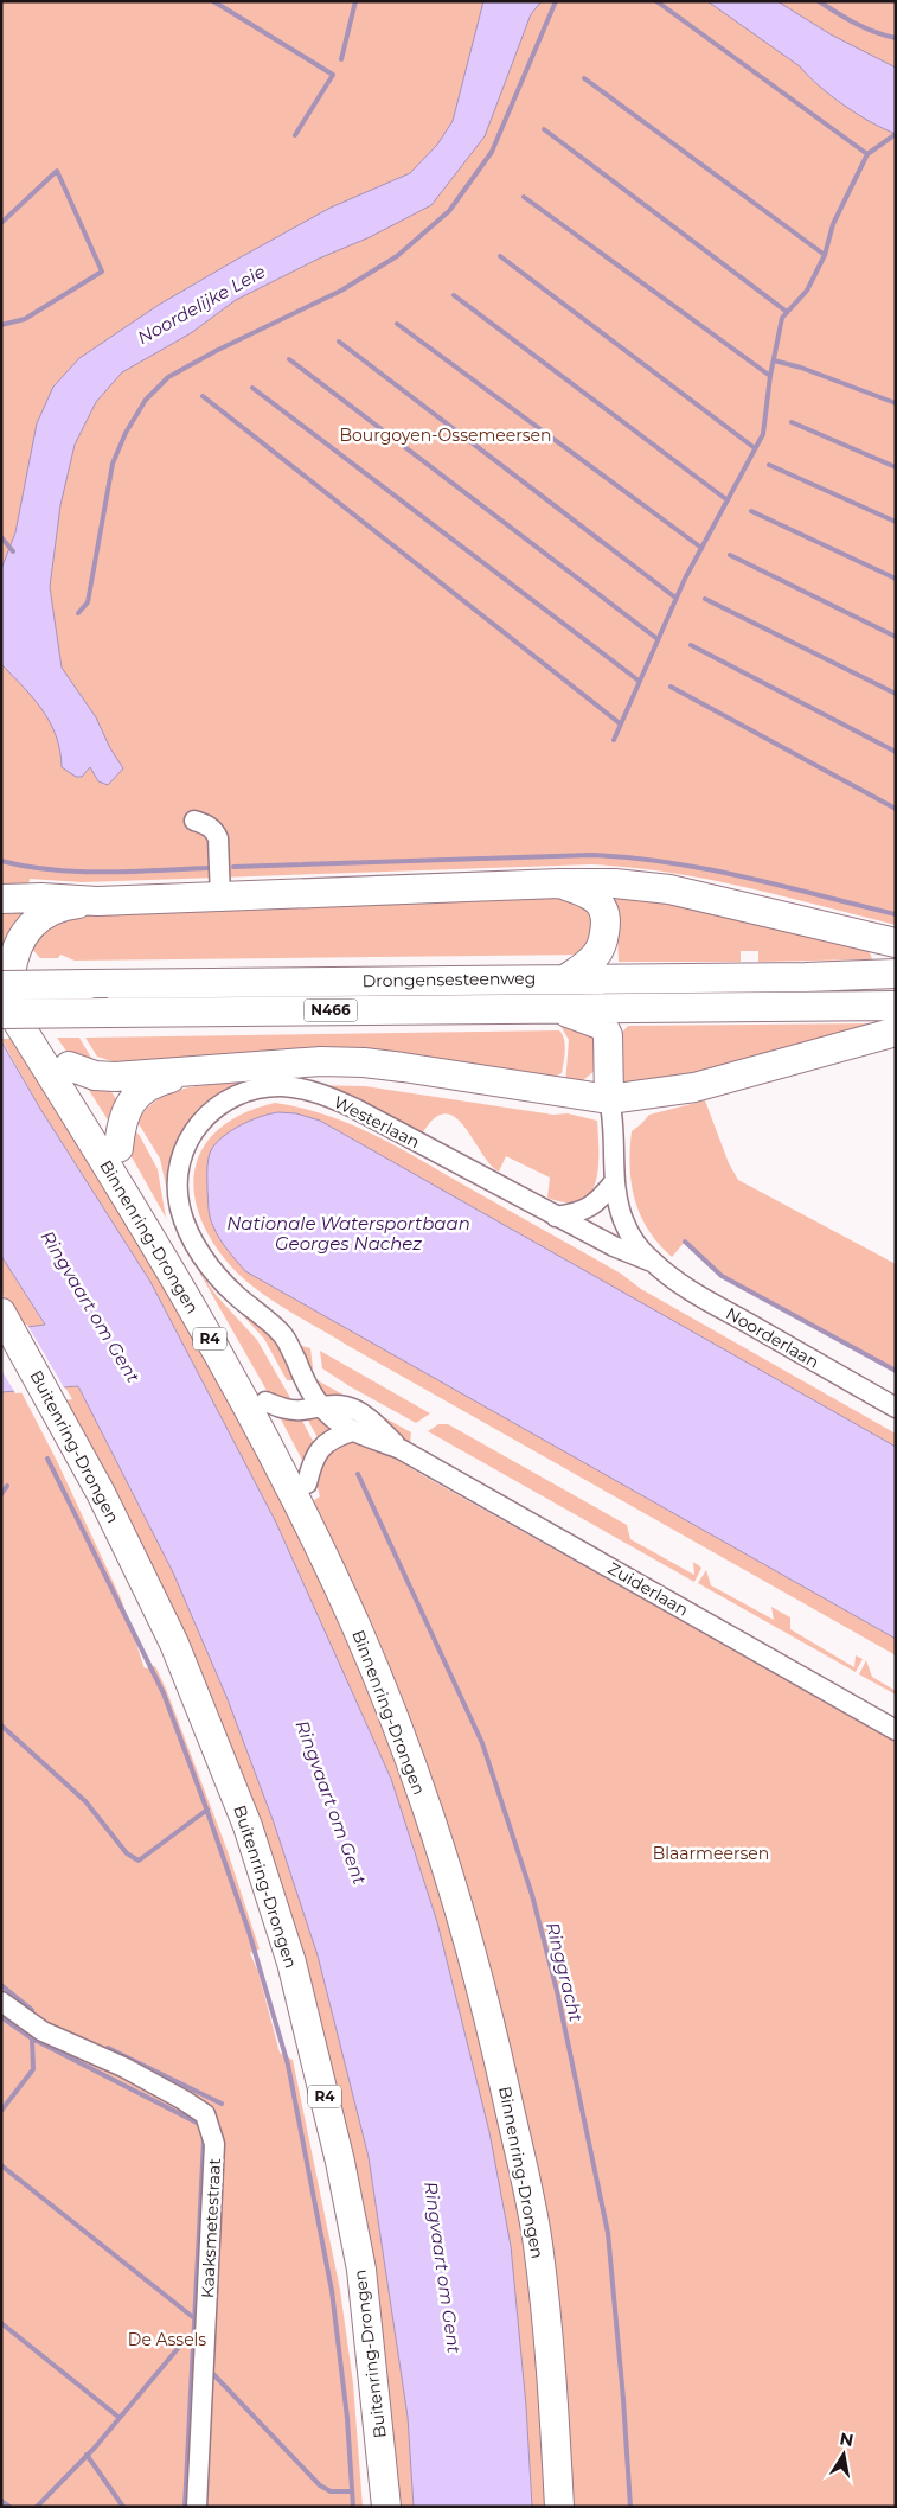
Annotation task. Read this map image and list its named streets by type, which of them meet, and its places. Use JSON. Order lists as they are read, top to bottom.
{
  "streets": {
    "highway": [
      "Drongensesteenweg",
      "N466",
      "Binnenring-Drongen",
      "R4",
      "Buitenring-Drongen"
    ],
    "street": [
      "Westerlaan",
      "Noorderlaan",
      "Zuiderlaan",
      "Kaaksmetestraat"
    ]
  },
  "crossings": [
    ["Drongensesteenweg", "Binnenring-Drongen"],
    ["Westerlaan", "Noorderlaan"],
    ["Westerlaan", "Zuiderlaan"]
  ],
  "water": [
    "Noordelijke Leie",
    "Nationale Watersportbaan Georges Nachez",
    "Ringvaart om Gent",
    "Ringgracht"
  ],
  "parks": ["Bourgoyen-Ossemeersen", "Blaarmeersen", "De Assels"],
  "north": "top"
}
